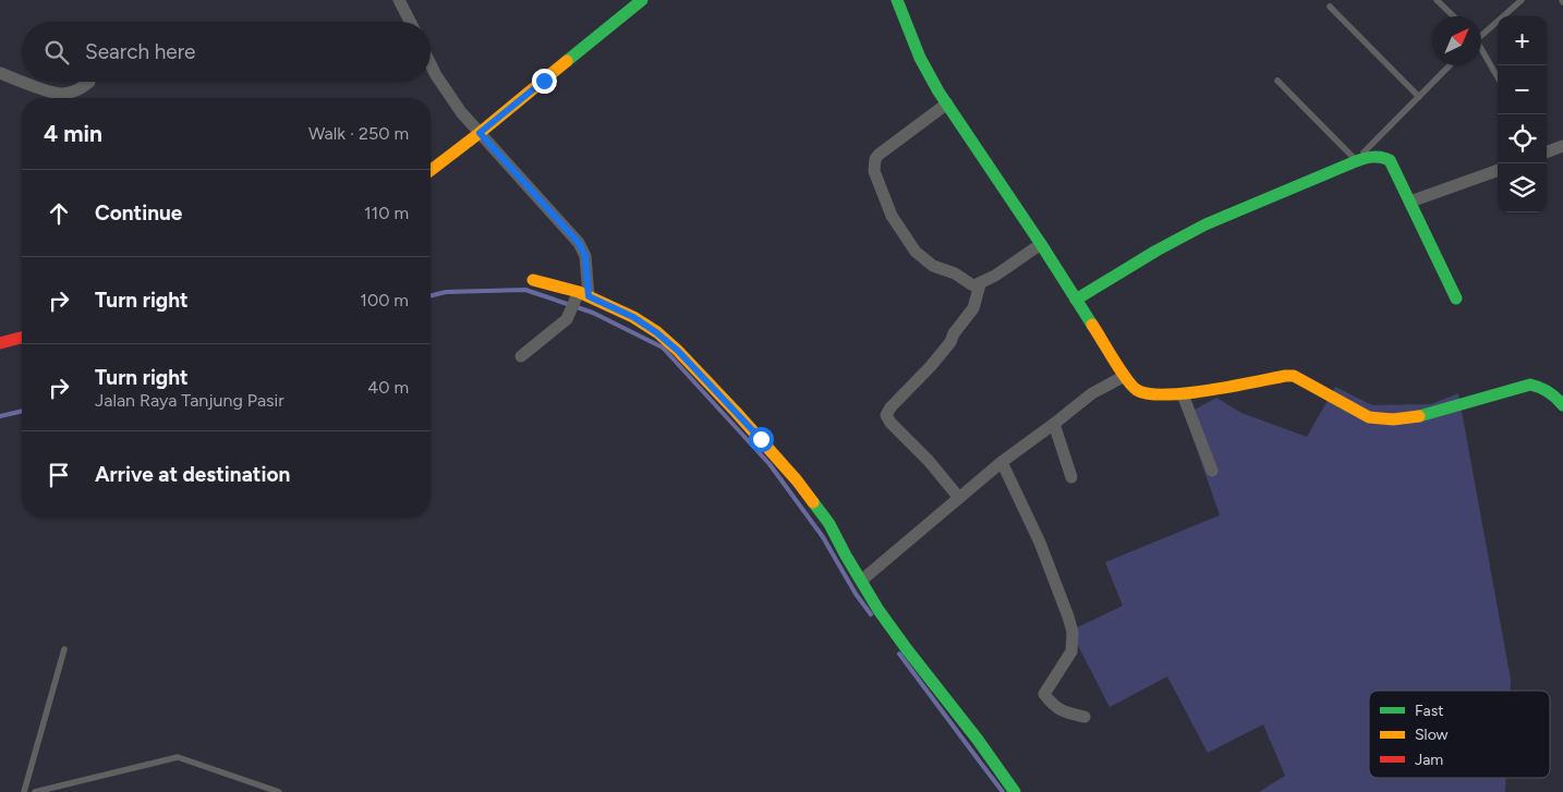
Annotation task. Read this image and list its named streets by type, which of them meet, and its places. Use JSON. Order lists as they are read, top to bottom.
{
  "legend": ["Fast", "Slow", "Jam"],
  "north": "top right",
  "page": {
    "map_buttons": ["+", "−"],
    "search": "Search here",
    "heading": ["4 min", "Walk · 250 m"],
    "list": [
      ["Continue", "110 m"],
      ["Turn right", "100 m"],
      ["Turn right", "Jalan Raya Tanjung Pasir", "40 m"],
      "Arrive at destination"
    ]
  }
}
